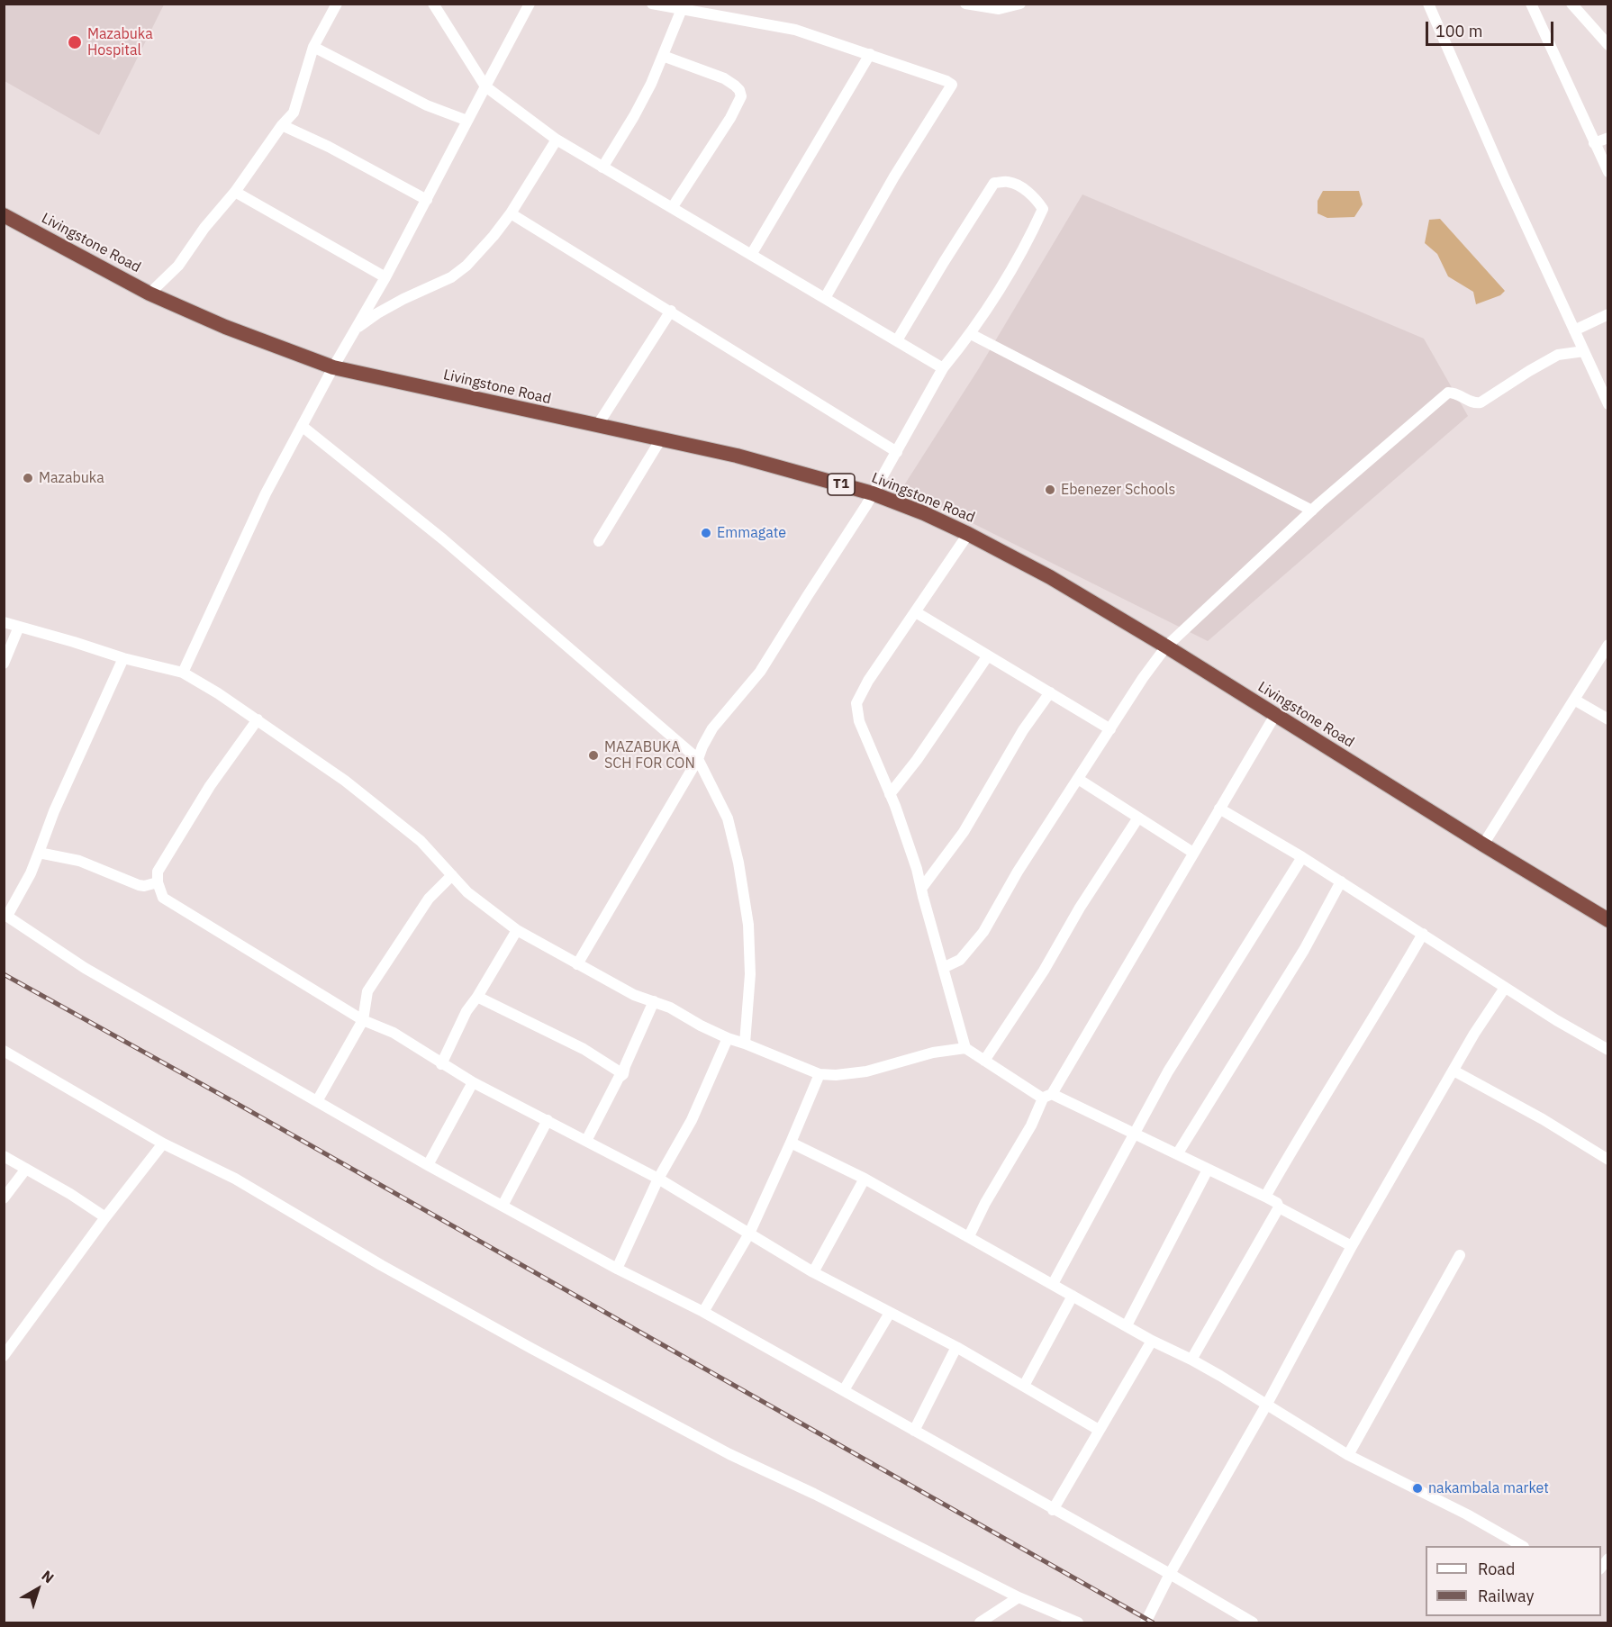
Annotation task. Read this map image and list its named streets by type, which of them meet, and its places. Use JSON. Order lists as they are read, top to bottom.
{
  "streets": {
    "highway": ["Livingstone Road", "T1"]
  },
  "places": [
    "Mazabuka Hospital",
    "Mazabuka",
    "Ebenezer Schools",
    "Emmagate",
    "MAZABUKA SCH FOR CON",
    "nakambala market"
  ],
  "legend": ["Road", "Railway"],
  "scale_bar": "100 m",
  "north": "top right"
}
